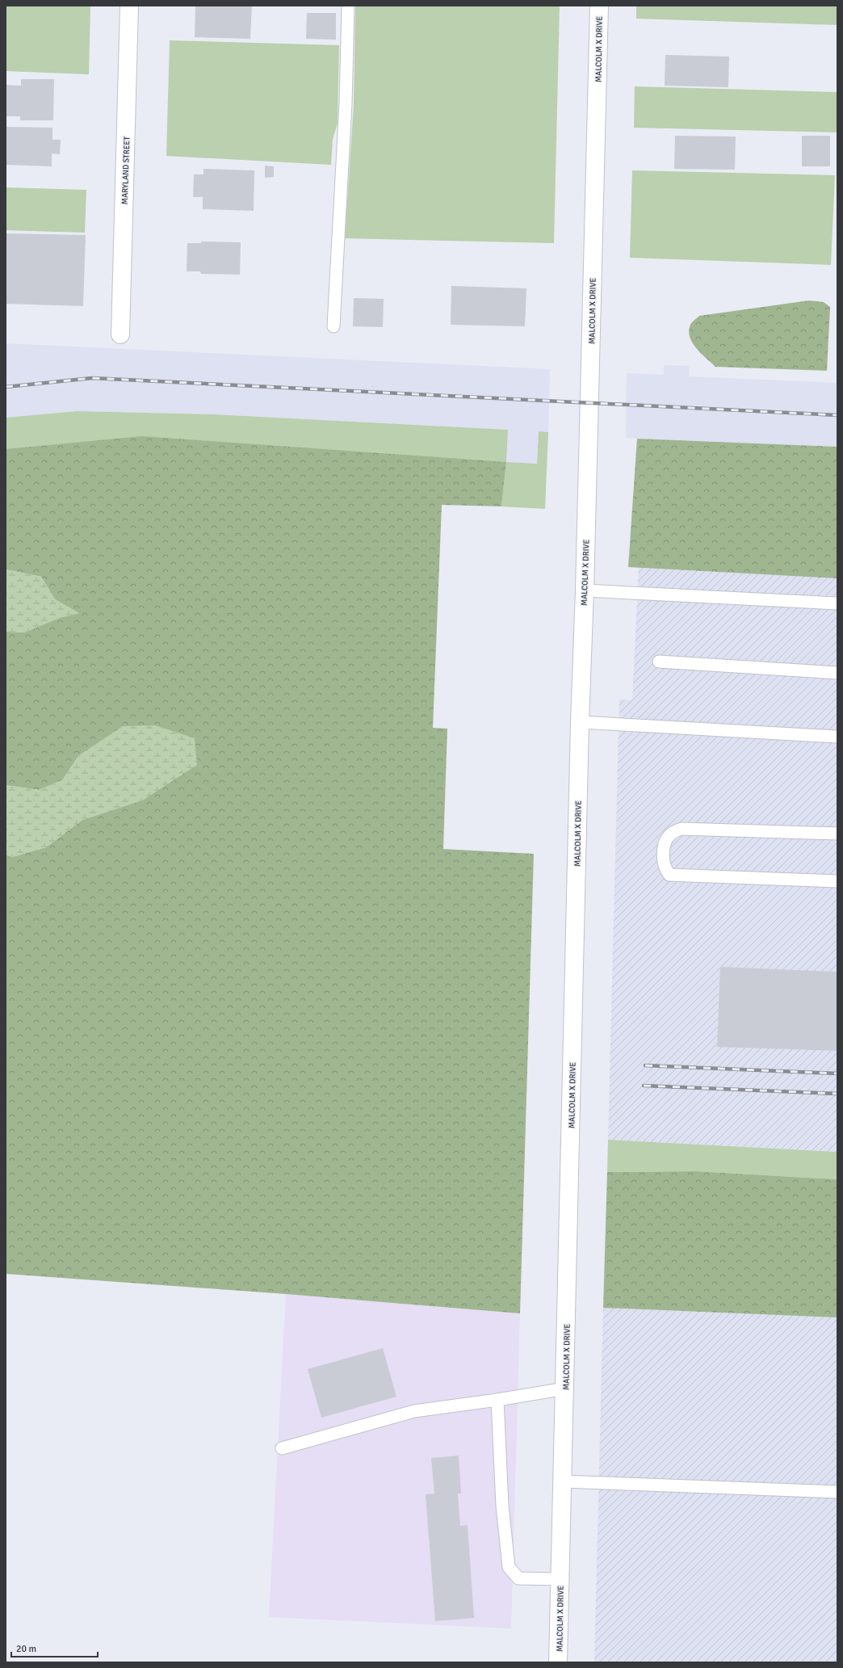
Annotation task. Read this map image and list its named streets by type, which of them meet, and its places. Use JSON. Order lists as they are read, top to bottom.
{
  "streets": {
    "street": ["MALCOLM X DRIVE", "MARYLAND STREET"]
  },
  "scale_bar": "20 m"
}
